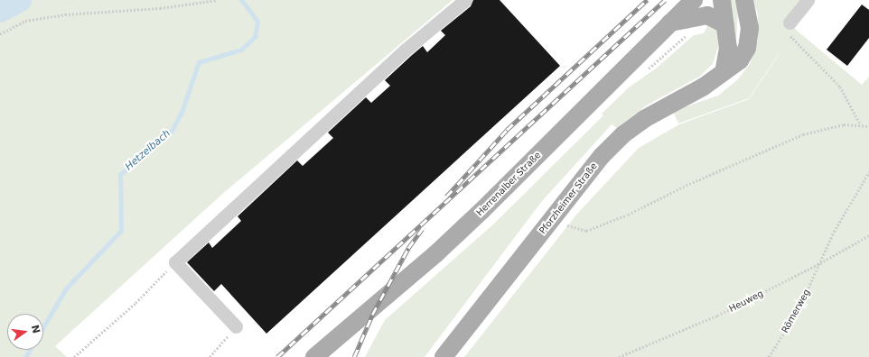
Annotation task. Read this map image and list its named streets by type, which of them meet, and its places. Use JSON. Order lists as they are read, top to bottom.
{
  "streets": {
    "main road": ["Herrenalber Straße", "Pforzheimer Straße"],
    "path": ["Heuweg", "Römerweg"]
  },
  "crossings": [
    ["Heuweg", "Römerweg"]
  ],
  "water": ["Hetzelbach"],
  "north": "right"
}
